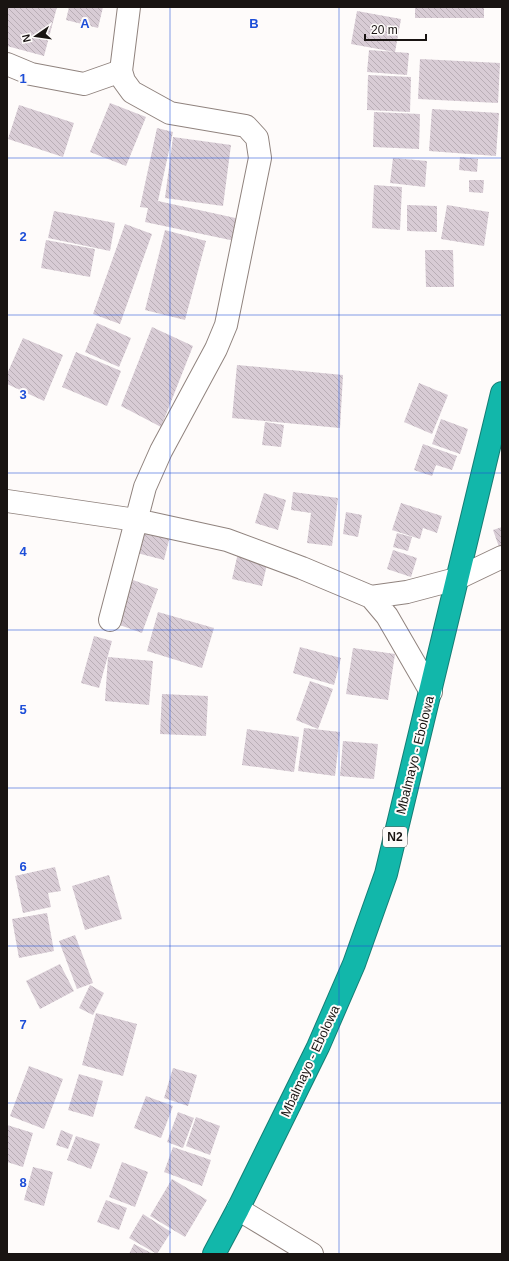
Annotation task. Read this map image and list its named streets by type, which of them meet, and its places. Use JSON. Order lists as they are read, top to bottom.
{
  "streets": {
    "highway": ["Mbalmayo - Ebolowa", "N2"]
  },
  "scale_bar": "20 m",
  "north": "left",
  "grid": {
    "columns": ["A", "B"],
    "rows": [
      "1",
      "2",
      "3",
      "4",
      "5",
      "6",
      "7",
      "8"
    ]
  }
}
